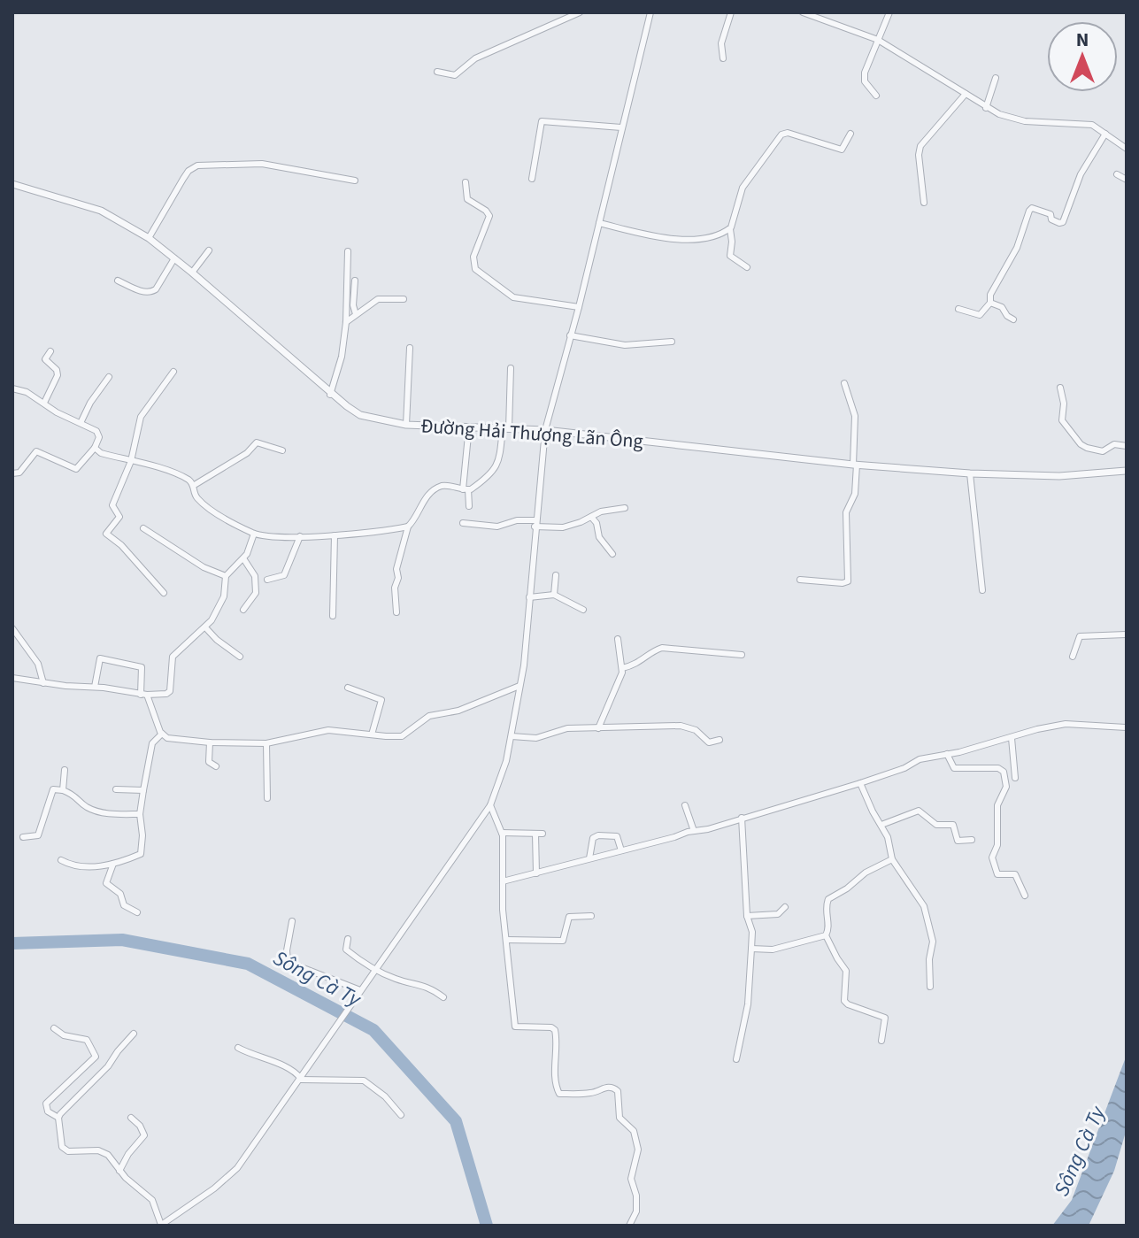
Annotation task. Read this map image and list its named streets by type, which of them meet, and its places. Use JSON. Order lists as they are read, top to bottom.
{
  "streets": {
    "street": ["Đường Hải Thượng Lãn Ông"]
  },
  "water": ["Sông Cà Ty"],
  "north": "top"
}
